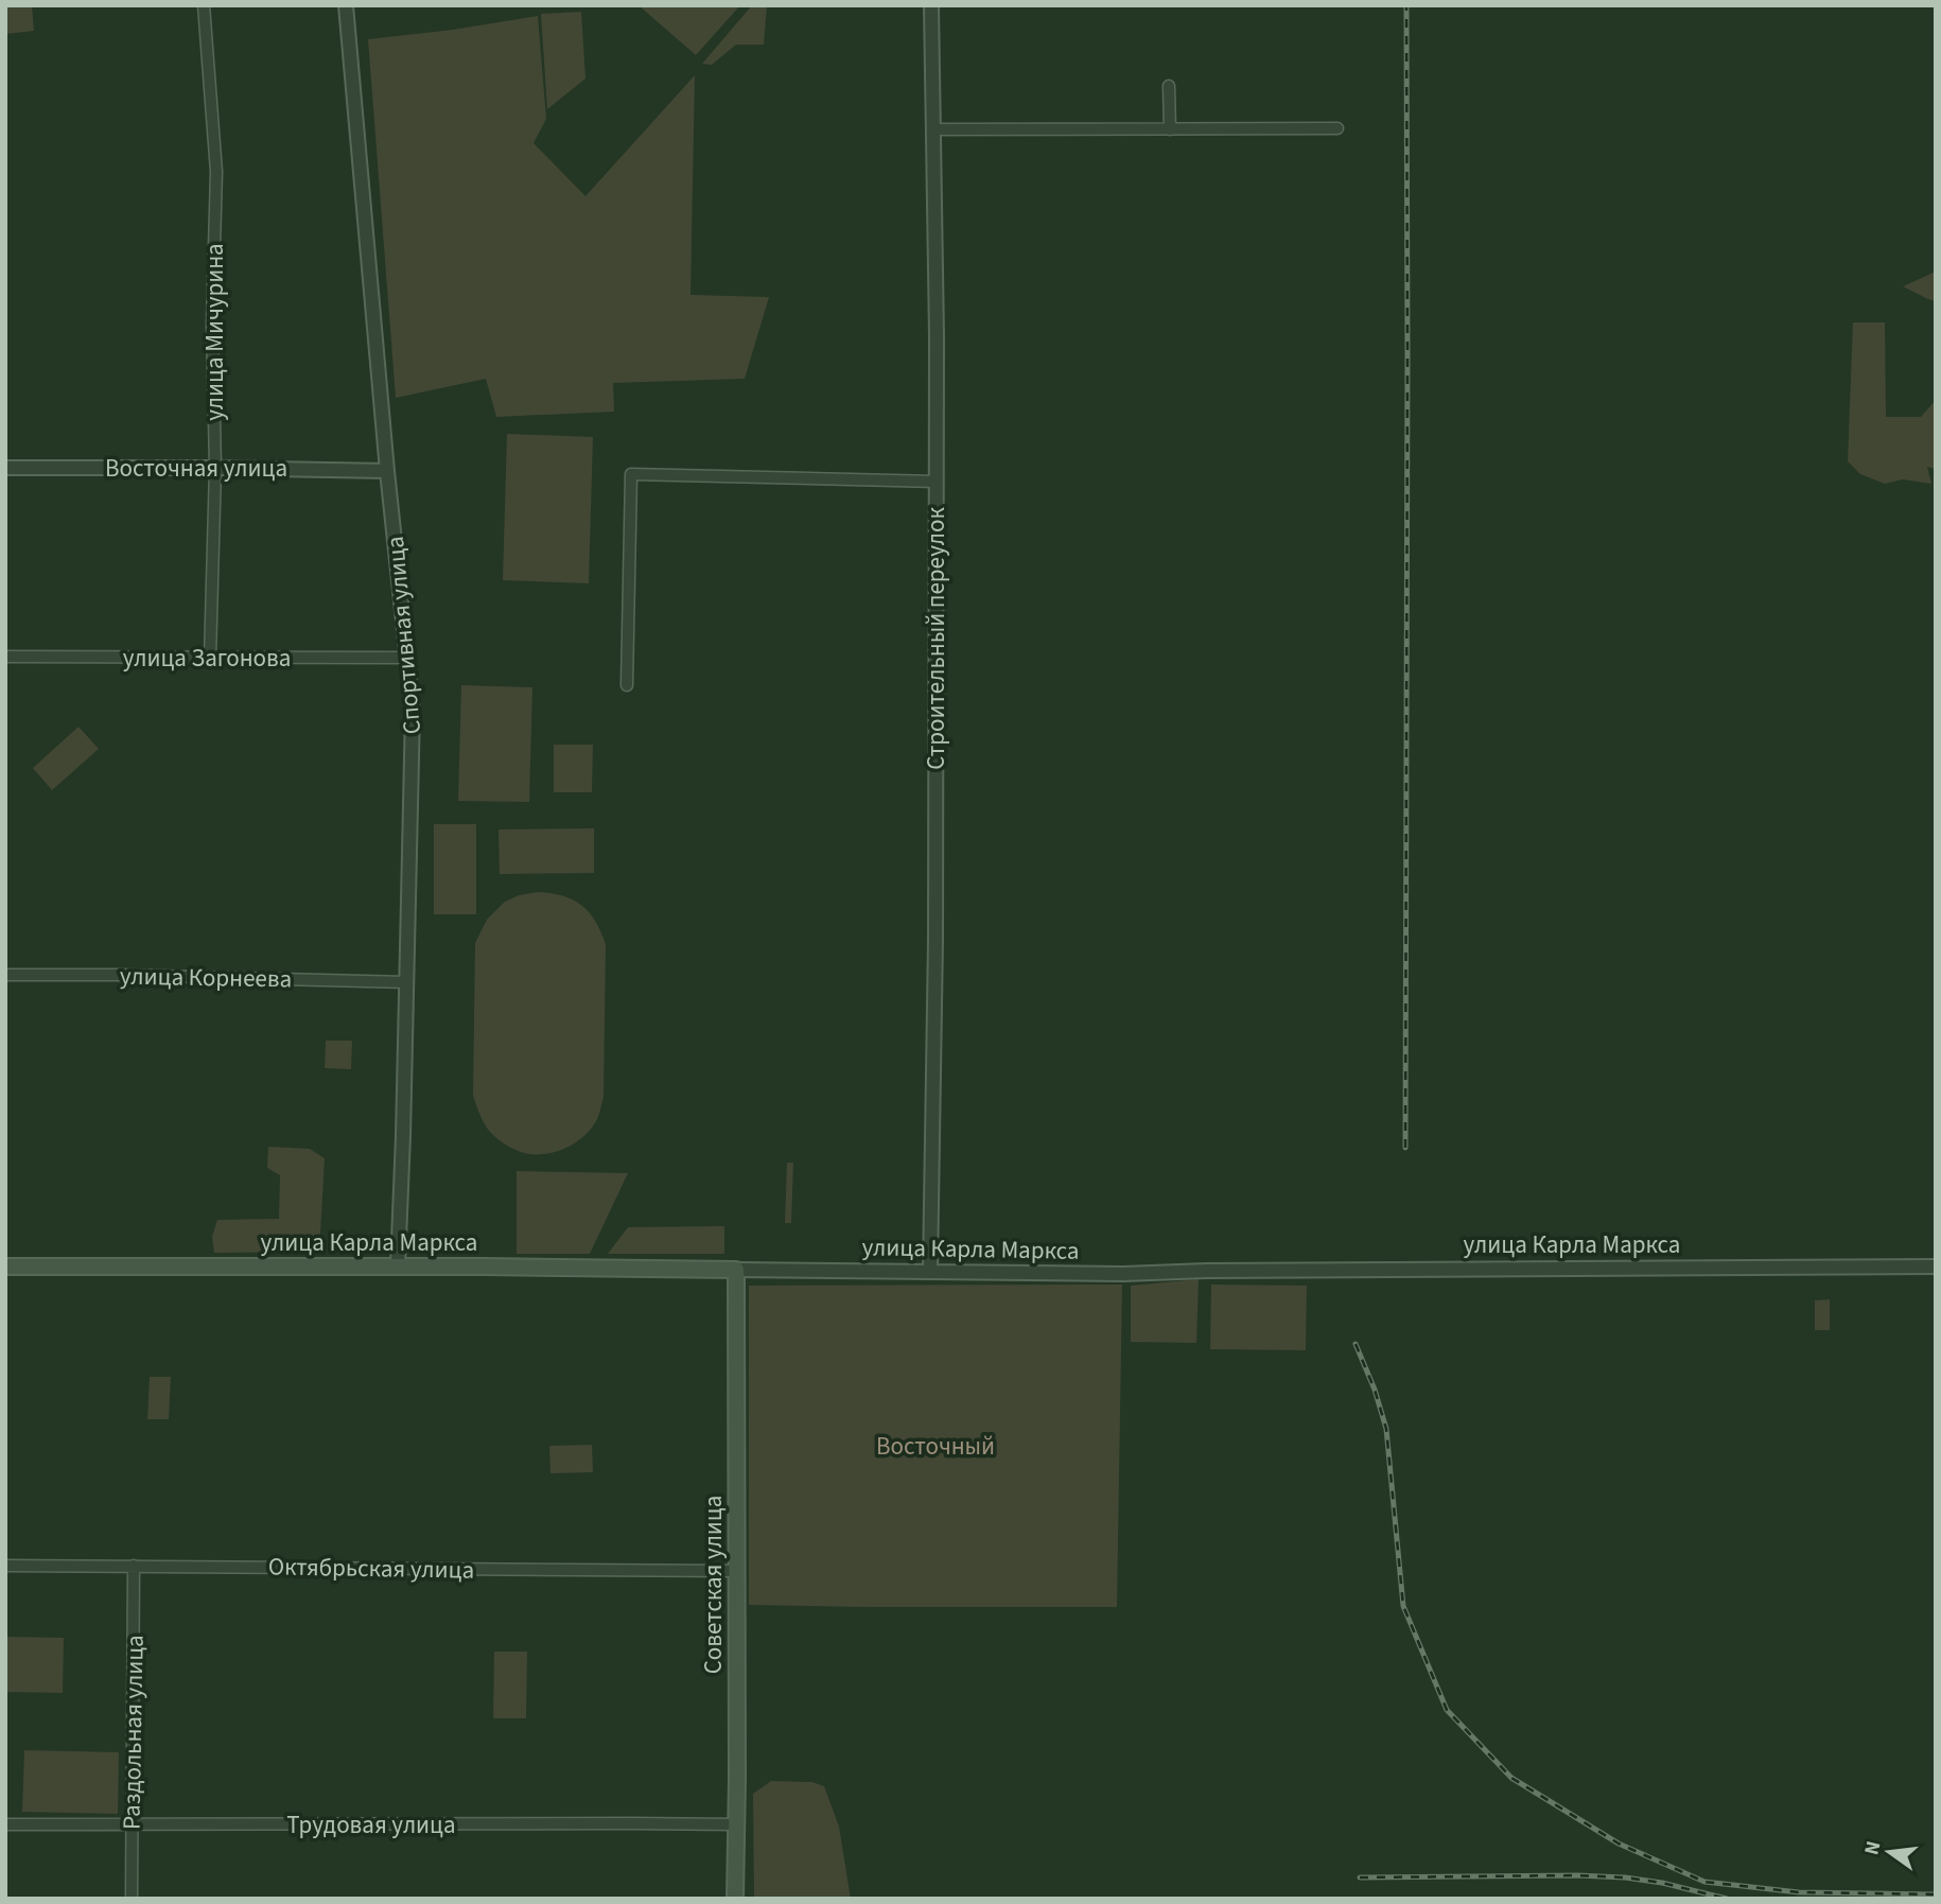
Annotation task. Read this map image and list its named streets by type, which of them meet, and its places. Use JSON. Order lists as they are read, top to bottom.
{
  "streets": {
    "main road": ["улица Карла Маркса", "Советская улица"],
    "street": [
      "улица Мичурина",
      "Восточная улица",
      "Спортивная улица",
      "Строительный переулок",
      "улица Загонова",
      "улица Корнеева",
      "Октябрьская улица",
      "Раздольная улица",
      "Трудовая улица"
    ]
  },
  "crossings": [
    ["улица Мичурина", "Восточная улица"],
    ["улица Мичурина", "улица Загонова"],
    ["Восточная улица", "Спортивная улица"],
    ["Спортивная улица", "улица Загонова"],
    ["Спортивная улица", "улица Корнеева"],
    ["Спортивная улица", "улица Карла Маркса"],
    ["Строительный переулок", "улица Карла Маркса"],
    ["улица Карла Маркса", "Советская улица"],
    ["Октябрьская улица", "Советская улица"],
    ["Октябрьская улица", "Раздольная улица"],
    ["Советская улица", "Трудовая улица"],
    ["Раздольная улица", "Трудовая улица"]
  ],
  "parks": ["Восточный"],
  "north": "left"
}
